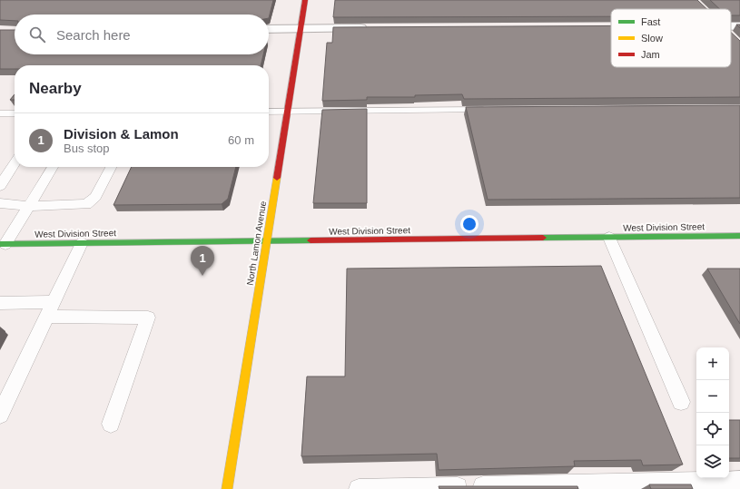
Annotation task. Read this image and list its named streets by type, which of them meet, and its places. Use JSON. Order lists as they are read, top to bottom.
{
  "streets": {
    "street": ["West Division Street", "North Lamon Avenue"]
  },
  "crossings": [
    ["West Division Street", "North Lamon Avenue"]
  ],
  "legend": ["Fast", "Slow", "Jam"],
  "page": {
    "search": "Search here",
    "heading": "Nearby",
    "list": [
      {
        "mark": "1",
        "name": "Division & Lamon",
        "note": "Bus stop",
        "value": "60 m"
      }
    ],
    "pins": "1",
    "map_buttons": ["+", "−"]
  }
}
